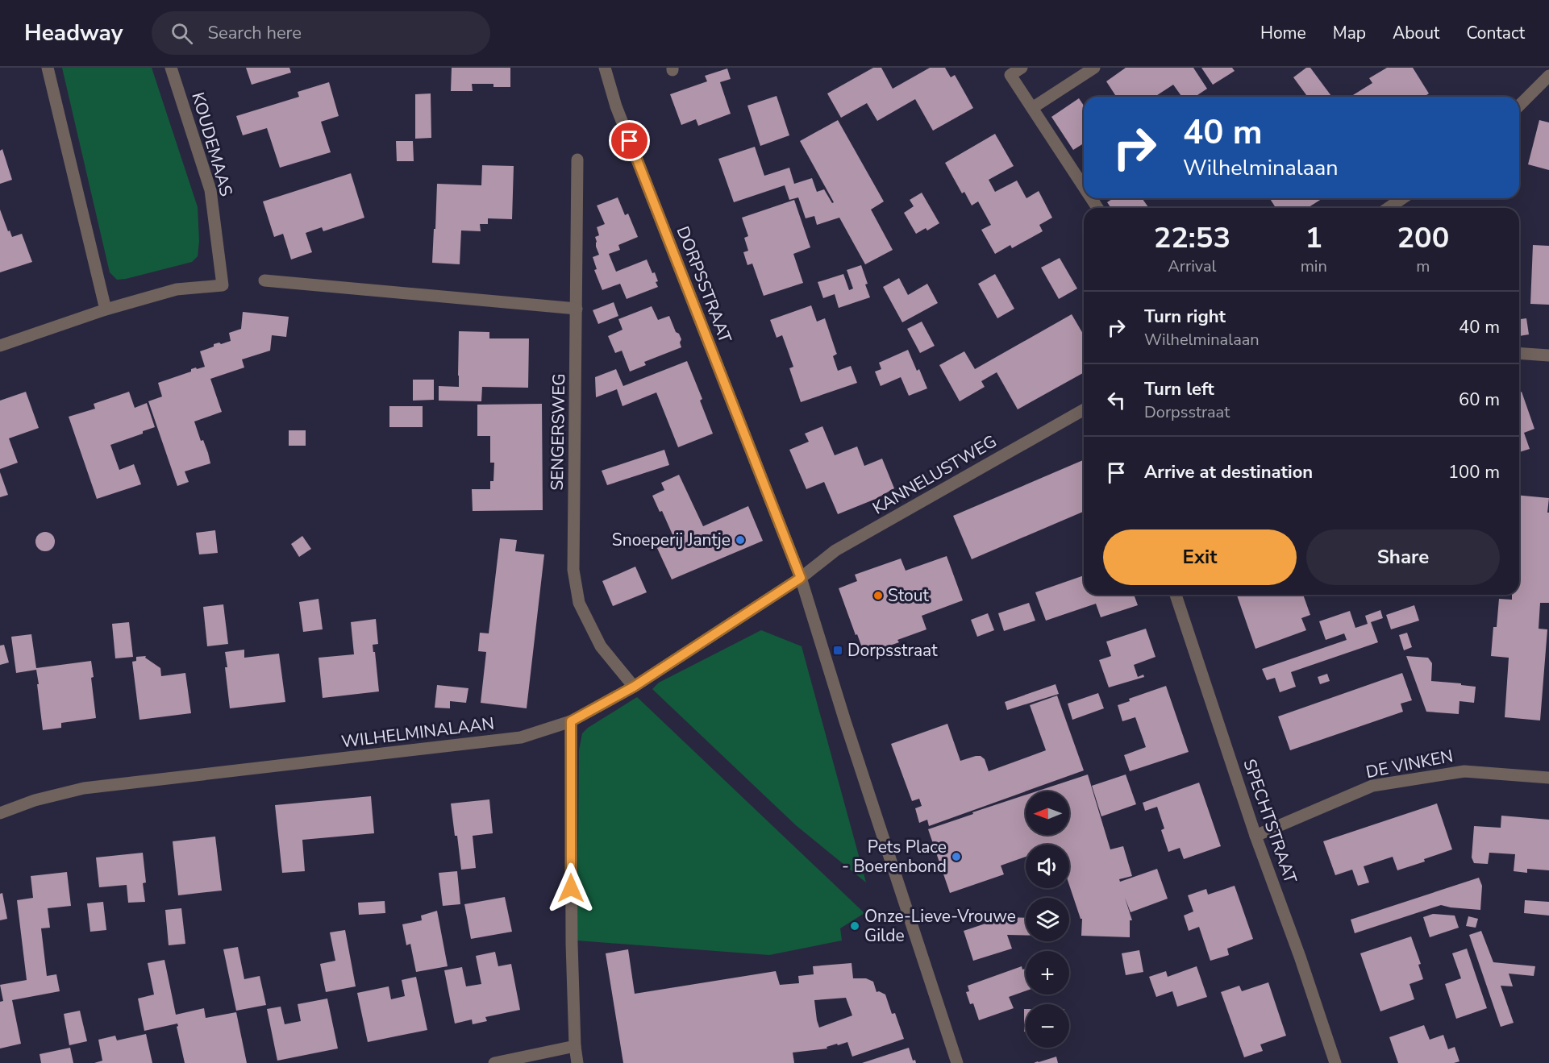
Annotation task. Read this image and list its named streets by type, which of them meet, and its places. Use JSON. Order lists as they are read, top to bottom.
{
  "streets": {
    "street": [
      "KOUDEMAAS",
      "DORPSSTRAAT",
      "SENGERSWEG",
      "KANNELUSTWEG",
      "WILHELMINALAAN",
      "DE VINKEN",
      "SPECHTSTRAAT"
    ]
  },
  "crossings": [
    ["DORPSSTRAAT", "KANNELUSTWEG"],
    ["DORPSSTRAAT", "WILHELMINALAAN"],
    ["SENGERSWEG", "WILHELMINALAAN"],
    ["KANNELUSTWEG", "WILHELMINALAAN"],
    ["DE VINKEN", "SPECHTSTRAAT"]
  ],
  "places": {
    "other": [
      "Snoeperij Jantje",
      "Stout",
      "Pets Place - Boerenbond",
      "Onze-Lieve-Vrouwe Gilde"
    ],
    "transit": ["Dorpsstraat"]
  },
  "north": "left",
  "page": {
    "header": "Headway",
    "search": "Search here",
    "nav": [
      "Home",
      "Map",
      "About",
      "Contact"
    ],
    "turn": ["40 m", "Wilhelminalaan"],
    "eta": [
      "22:53",
      "Arrival",
      "1",
      "min",
      "200",
      "m"
    ],
    "list": [
      {
        "name": "Turn right",
        "note": "Wilhelminalaan",
        "value": "40 m"
      },
      {
        "name": "Turn left",
        "note": "Dorpsstraat",
        "value": "60 m"
      },
      {
        "name": "Arrive at destination",
        "value": "100 m"
      }
    ],
    "buttons": ["Exit", "Share"],
    "map_buttons": ["+", "−"]
  }
}
